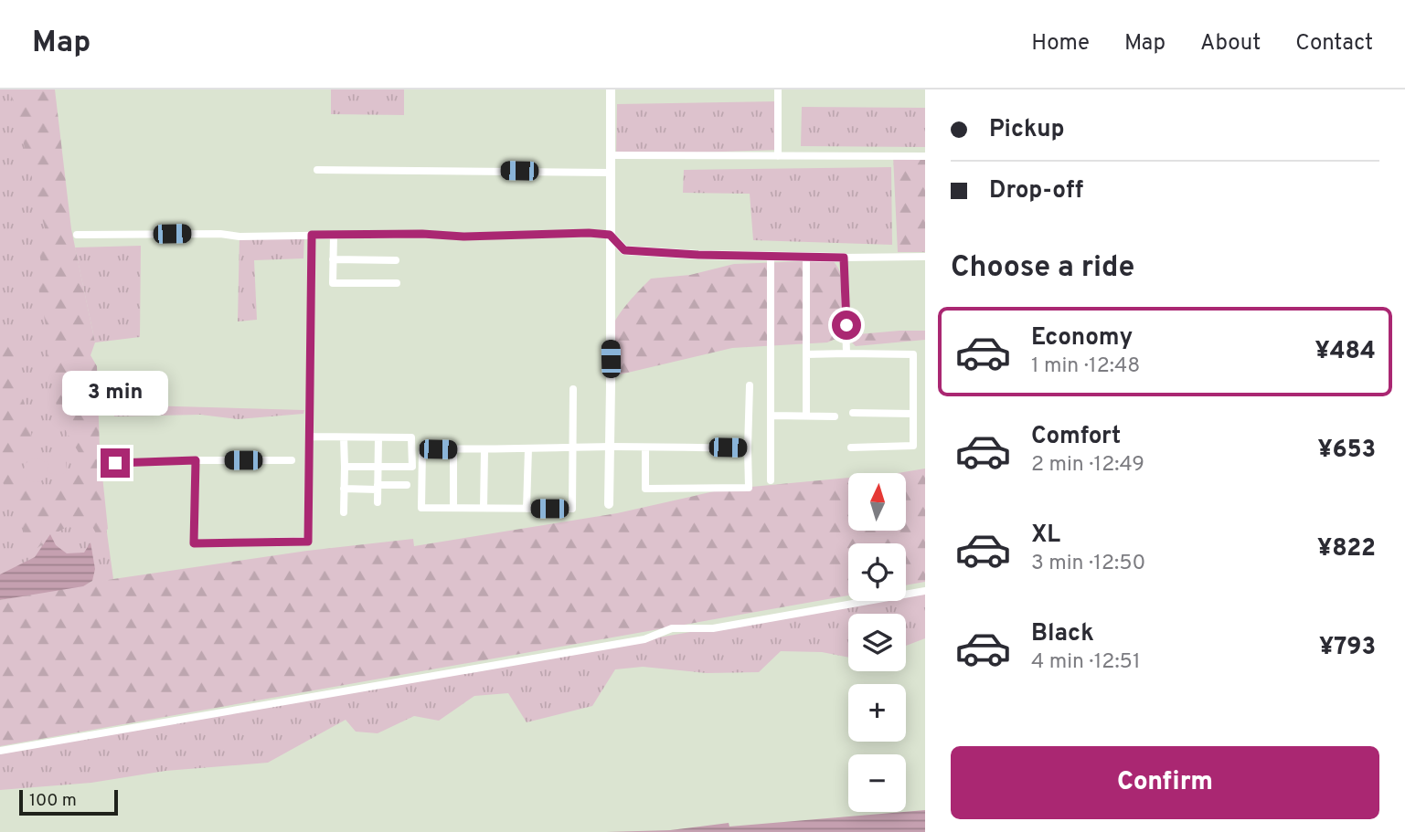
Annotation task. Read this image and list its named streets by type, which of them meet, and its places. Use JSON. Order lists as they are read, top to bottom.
{
  "scale_bar": "100 m",
  "north": "top",
  "page": {
    "header": "Map",
    "nav": [
      "Home",
      "Map",
      "About",
      "Contact"
    ],
    "banner": ["Pickup", "Drop-off"],
    "heading": "Choose a ride",
    "list": [
      {
        "name": "Economy",
        "note": "1 min · 12:48",
        "value": "¥484"
      },
      {
        "name": "Comfort",
        "note": "2 min · 12:49",
        "value": "¥653"
      },
      {
        "name": "XL",
        "note": "3 min · 12:50",
        "value": "¥822"
      },
      {
        "name": "Black",
        "note": "4 min · 12:51",
        "value": "¥793"
      }
    ],
    "bubble": "3 min",
    "map_buttons": ["+", "−"],
    "buttons": "Confirm",
    "scale": "100 m"
  }
}
